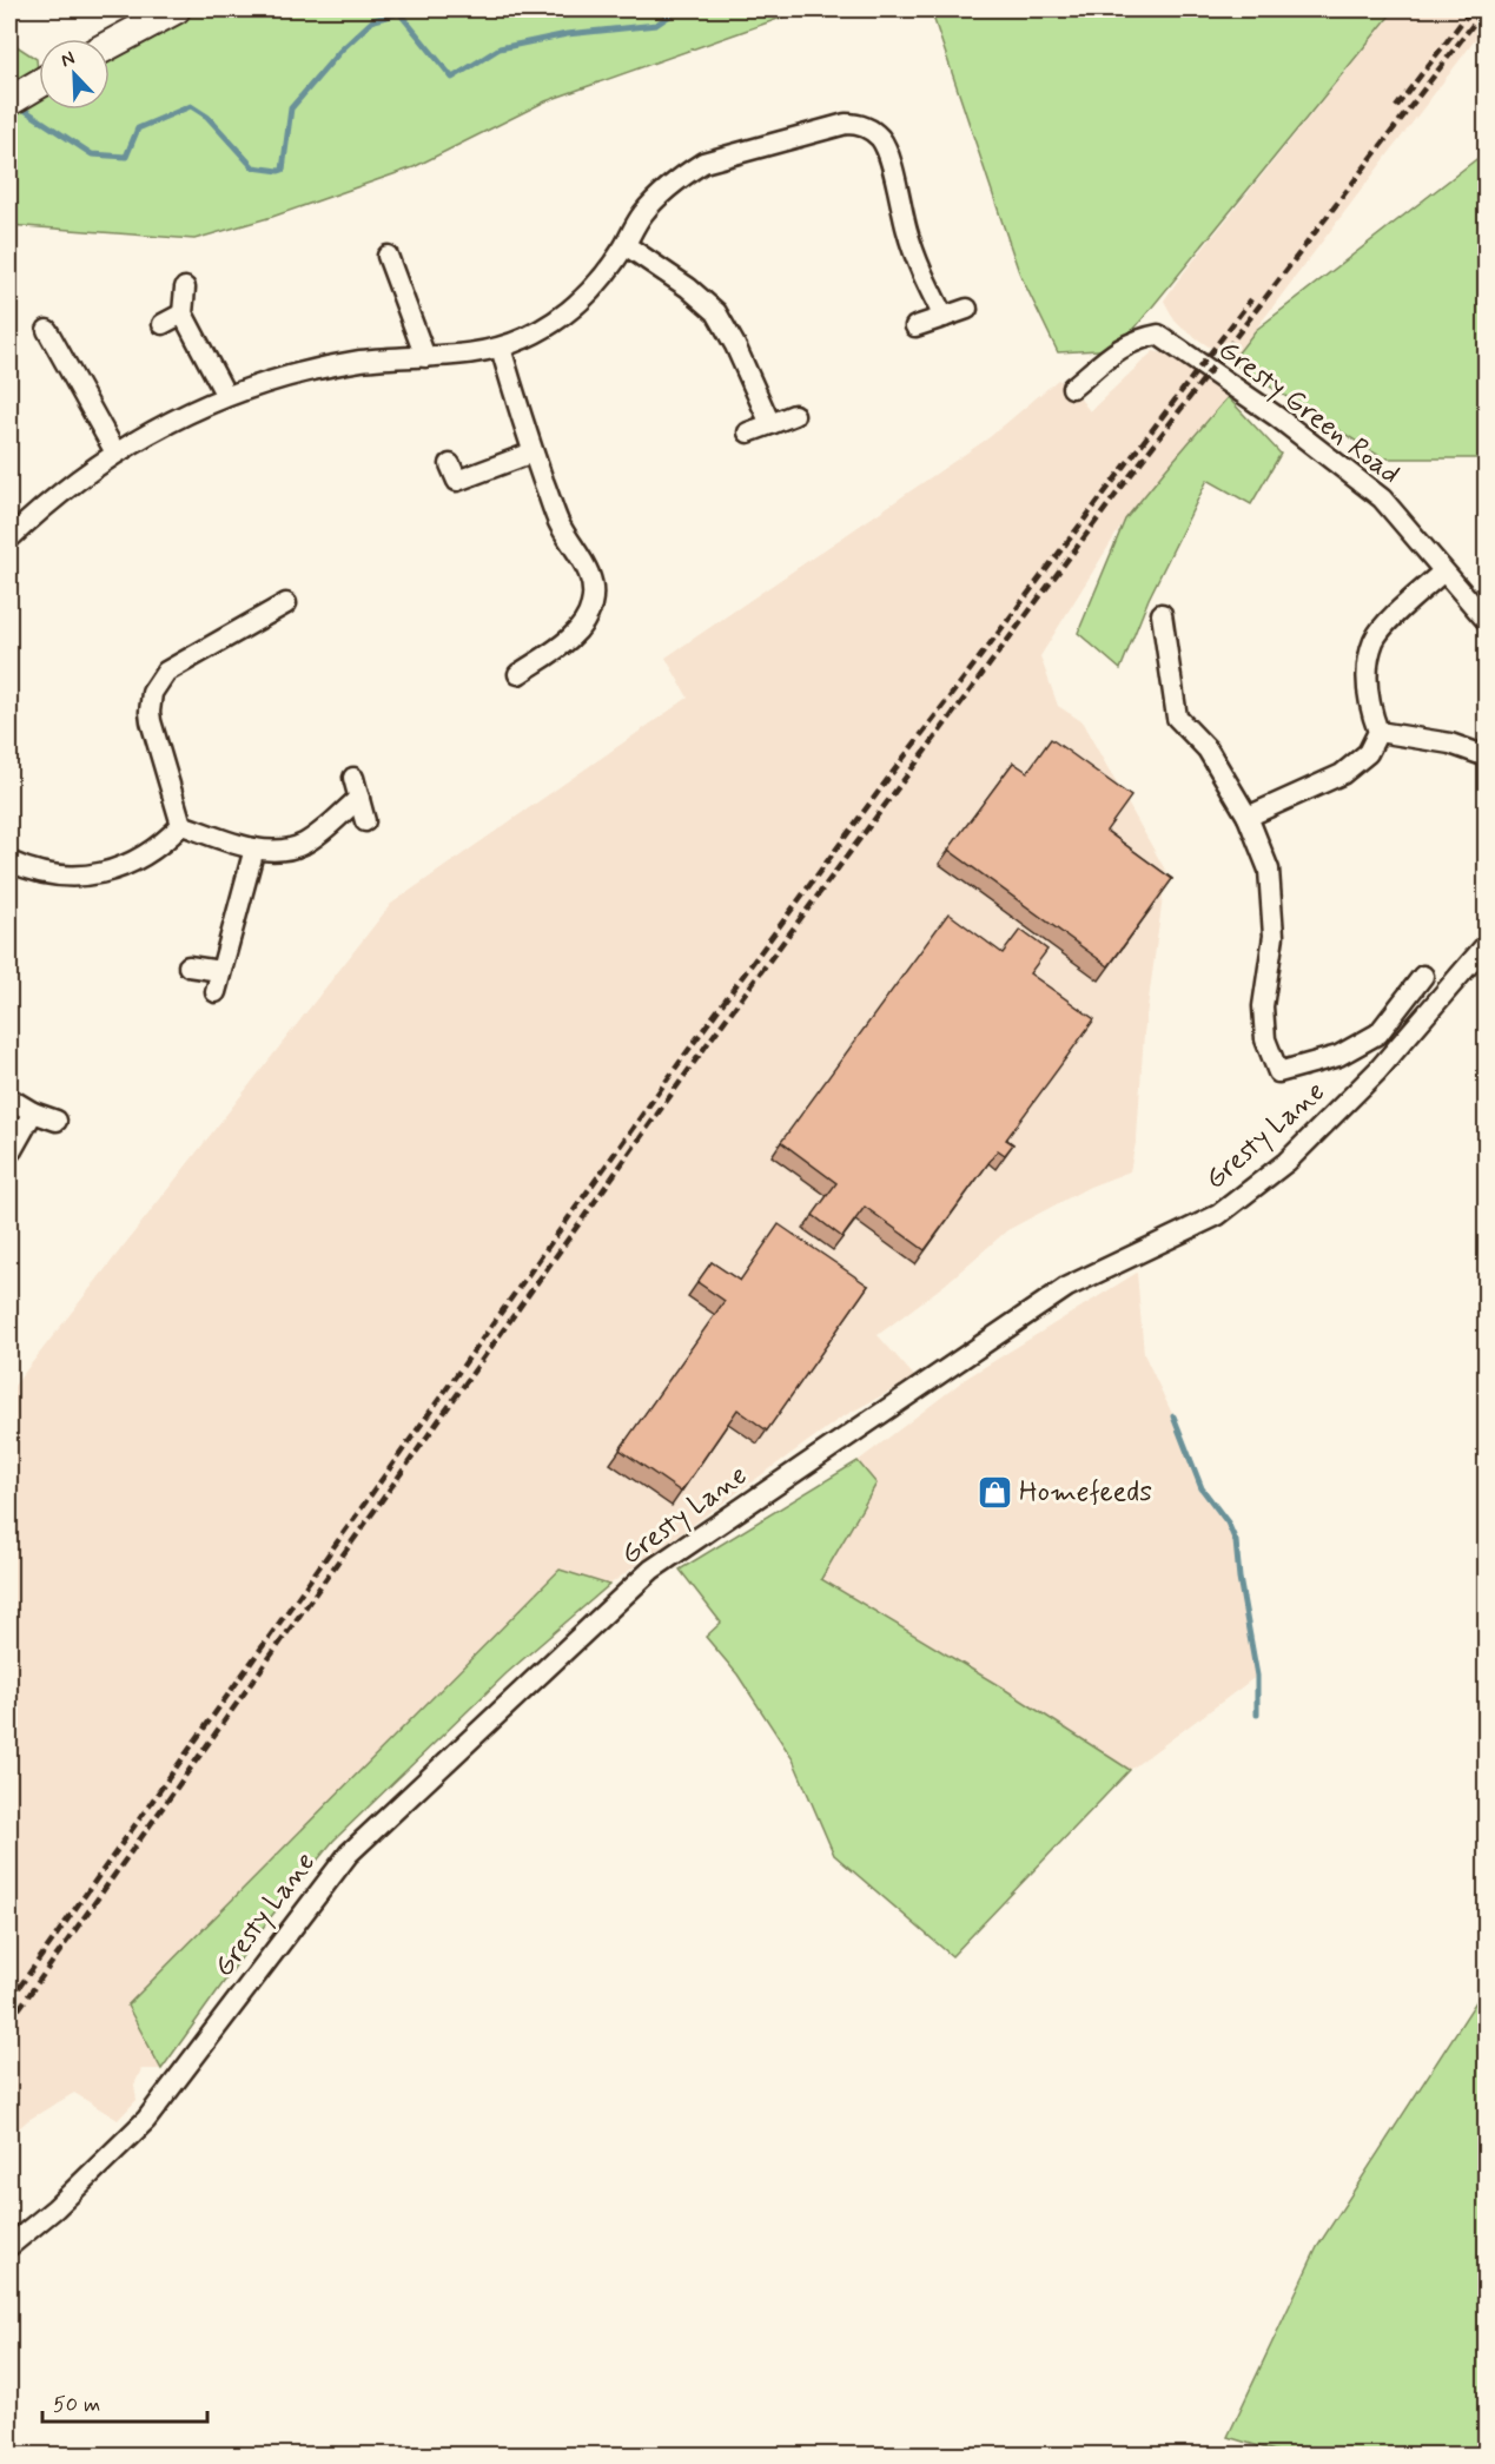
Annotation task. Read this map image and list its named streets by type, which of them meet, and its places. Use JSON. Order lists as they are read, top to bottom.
{
  "streets": {
    "street": ["Gresty Green Road", "Gresty Lane"]
  },
  "places": {
    "shop": ["Homefeeds"]
  },
  "scale_bar": "50 m",
  "north": "top left"
}
